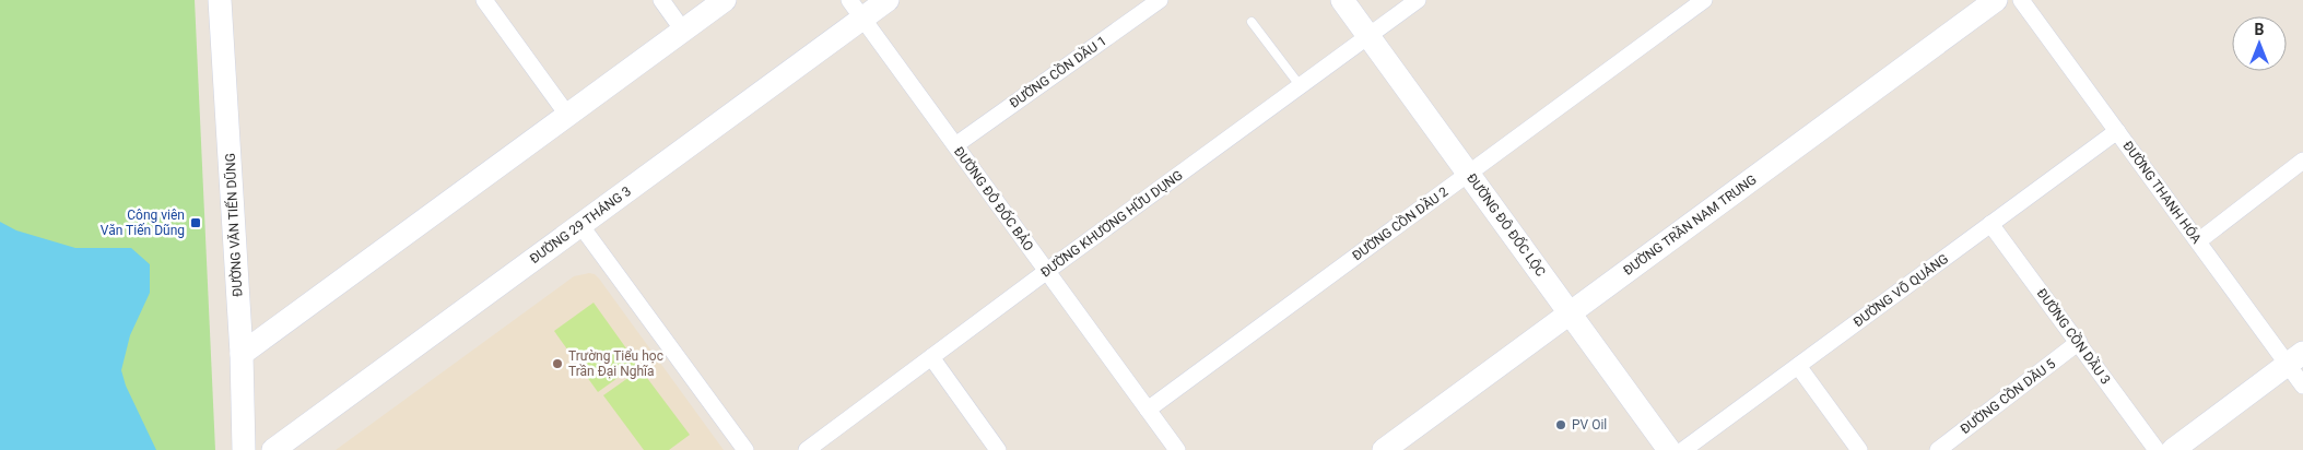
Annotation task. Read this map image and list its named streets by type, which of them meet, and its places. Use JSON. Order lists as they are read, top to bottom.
{
  "streets": {
    "street": [
      "ĐƯỜNG CỒN DẦU 1",
      "ĐƯỜNG THANH HÓA",
      "ĐƯỜNG ĐÔ ĐỐC BẢO",
      "ĐƯỜNG KHƯƠNG HỮU DỤNG",
      "ĐƯỜNG CỒN DẦU 2",
      "ĐƯỜNG VĂN TIẾN DŨNG",
      "ĐƯỜNG 29 THÁNG 3",
      "ĐƯỜNG ĐÔ ĐỐC LỘC",
      "ĐƯỜNG TRẦN NAM TRUNG",
      "ĐƯỜNG VÕ QUẢNG",
      "ĐƯỜNG CỒN DẦU 3",
      "ĐƯỜNG CỒN DẦU 5"
    ]
  },
  "crossings": [
    ["ĐƯỜNG CỒN DẦU 1", "ĐƯỜNG ĐÔ ĐỐC BẢO"],
    ["ĐƯỜNG THANH HÓA", "ĐƯỜNG VÕ QUẢNG"],
    ["ĐƯỜNG ĐÔ ĐỐC BẢO", "ĐƯỜNG KHƯƠNG HỮU DỤNG"],
    ["ĐƯỜNG ĐÔ ĐỐC BẢO", "ĐƯỜNG CỒN DẦU 2"],
    ["ĐƯỜNG ĐÔ ĐỐC BẢO", "ĐƯỜNG 29 THÁNG 3"],
    ["ĐƯỜNG KHƯƠNG HỮU DỤNG", "ĐƯỜNG ĐÔ ĐỐC LỘC"],
    ["ĐƯỜNG CỒN DẦU 2", "ĐƯỜNG ĐÔ ĐỐC LỘC"],
    ["ĐƯỜNG ĐÔ ĐỐC LỘC", "ĐƯỜNG TRẦN NAM TRUNG"],
    ["ĐƯỜNG VÕ QUẢNG", "ĐƯỜNG CỒN DẦU 3"],
    ["ĐƯỜNG CỒN DẦU 3", "ĐƯỜNG CỒN DẦU 5"]
  ],
  "places": {
    "transit": ["Công viên Văn Tiến Dũng"],
    "other": ["Trường Tiểu học Trần Đại Nghĩa", "PV Oil"]
  },
  "north": "top"
}
